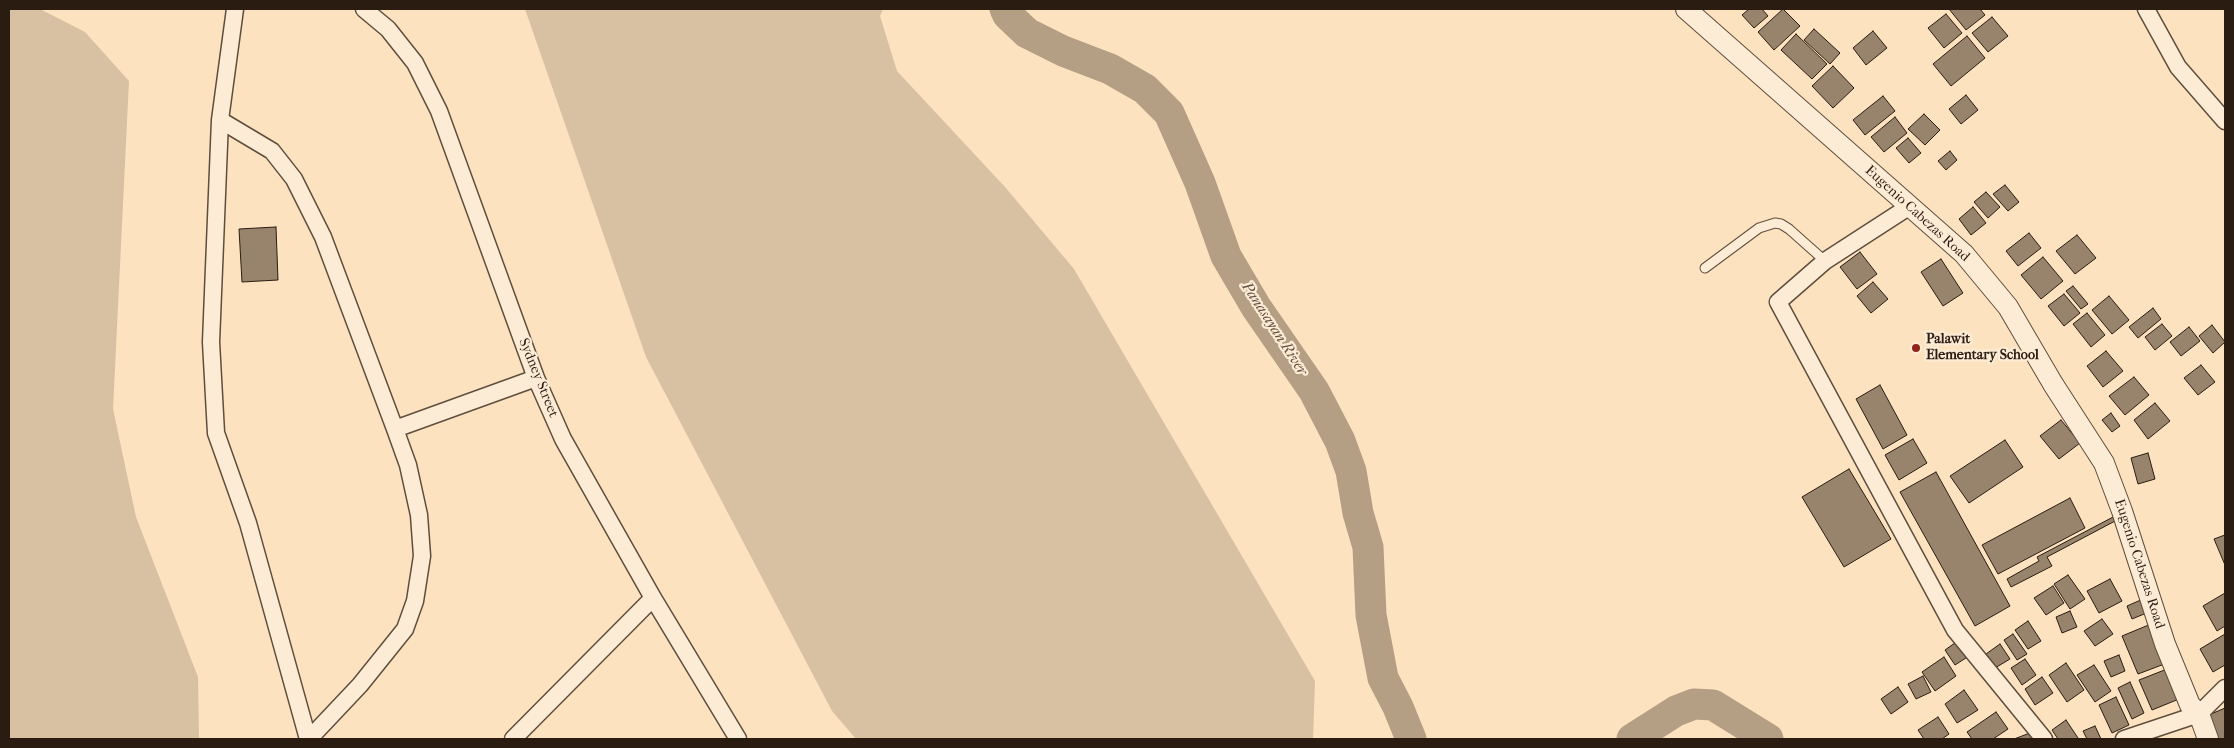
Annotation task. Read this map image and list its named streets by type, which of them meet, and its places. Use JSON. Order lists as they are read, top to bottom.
{
  "streets": {
    "street": ["Eugenio Cabezas Road", "Sydney Street"]
  },
  "water": ["Panasayan River"],
  "places": ["Palawit Elementary School"]
}
